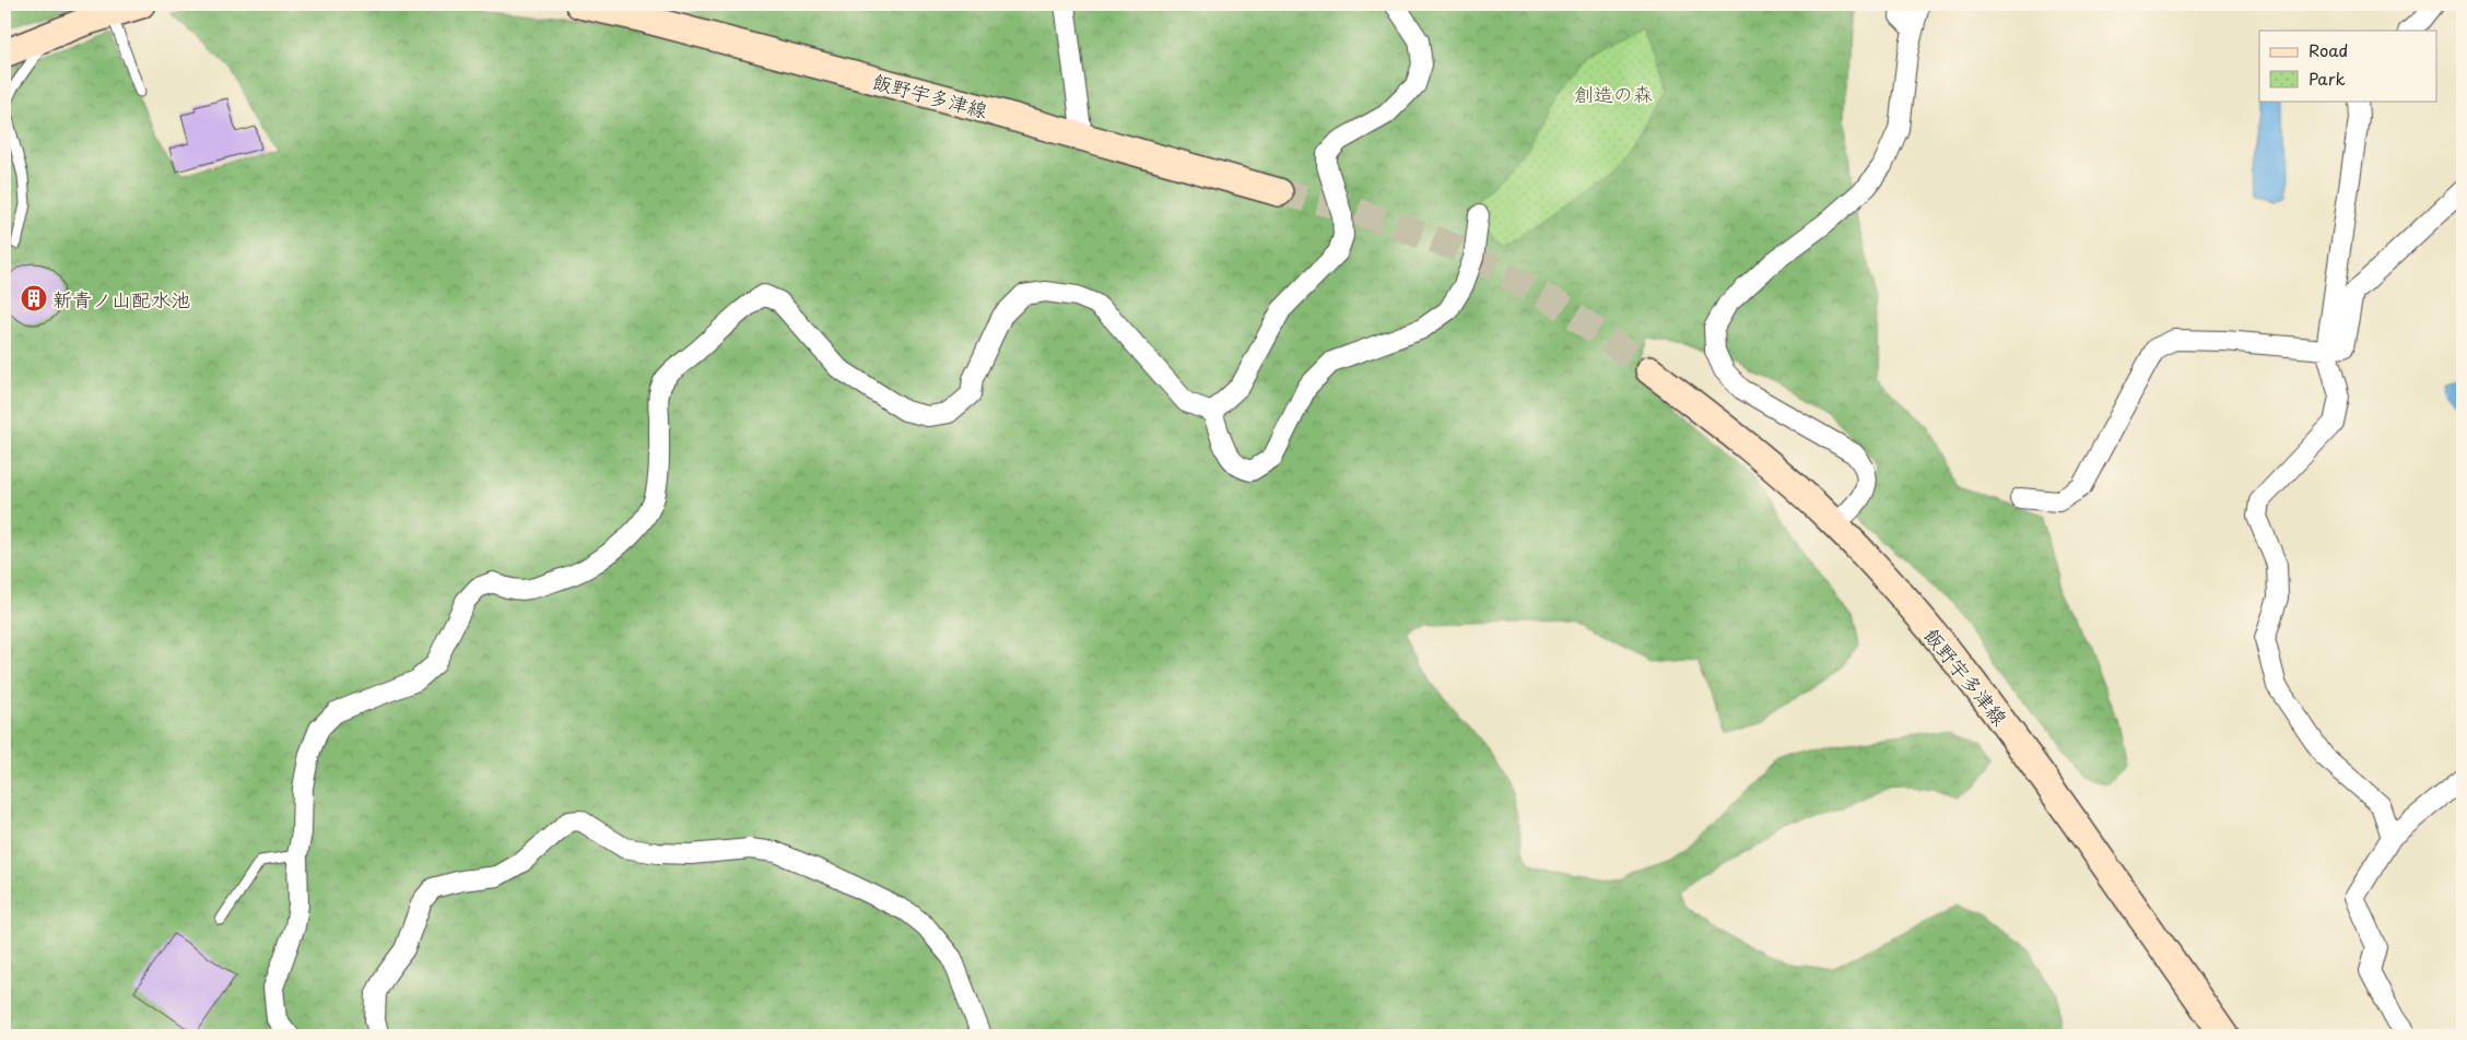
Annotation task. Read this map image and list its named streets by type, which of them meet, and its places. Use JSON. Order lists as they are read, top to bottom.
{
  "streets": {
    "main road": ["飯野宇多津線"]
  },
  "parks": ["創造の森"],
  "places": {
    "building": ["新青ノ山配水池"]
  },
  "legend": ["Road", "Park"]
}
